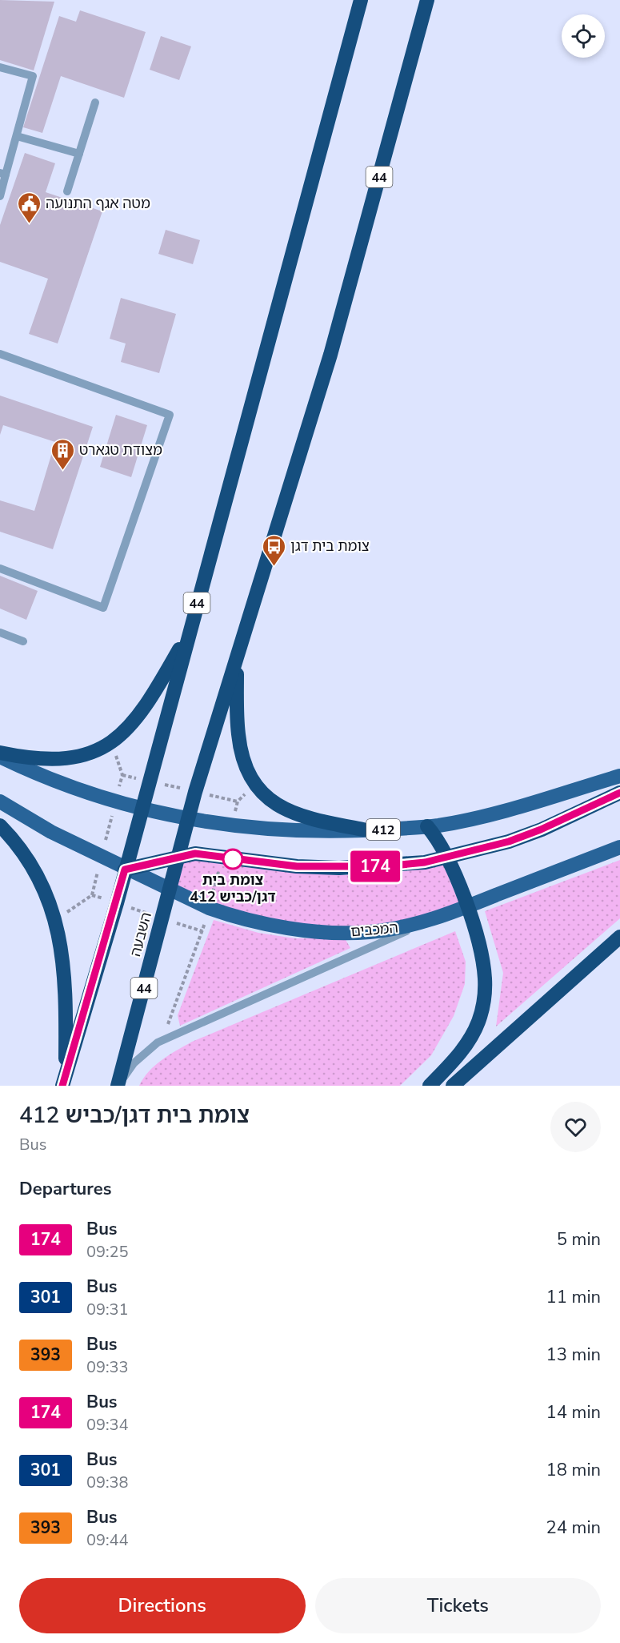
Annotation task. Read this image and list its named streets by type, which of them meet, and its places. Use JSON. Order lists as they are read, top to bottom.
{
  "streets": {
    "highway": ["44", "השבעה"],
    "main road": ["412", "המכבים"]
  },
  "crossings": [
    ["44", "412"],
    ["44", "המכבים"],
    ["44", "השבעה"],
    ["412", "השבעה"],
    ["המכבים", "השבעה"]
  ],
  "places": {
    "public building": ["מטה אגף התנועה"],
    "building": ["מצודת טגארט"],
    "bus stop": ["צומת בית דגן"],
    "other": ["צומת בית דגן/כביש 412"]
  },
  "lines": ["bus line 174"],
  "page": {
    "on_map": "174",
    "heading": [
      ["צומת בית דגן/כביש 412", "Bus"],
      "Departures"
    ],
    "list": [
      {
        "mark": "174",
        "name": "Bus",
        "note": "09:25",
        "value": "5 min"
      },
      {
        "mark": "301",
        "name": "Bus",
        "note": "09:31",
        "value": "11 min"
      },
      {
        "mark": "393",
        "name": "Bus",
        "note": "09:33",
        "value": "13 min"
      },
      {
        "mark": "174",
        "name": "Bus",
        "note": "09:34",
        "value": "14 min"
      },
      {
        "mark": "301",
        "name": "Bus",
        "note": "09:38",
        "value": "18 min"
      },
      {
        "mark": "393",
        "name": "Bus",
        "note": "09:44",
        "value": "24 min"
      }
    ],
    "buttons": ["Directions", "Tickets"]
  }
}
